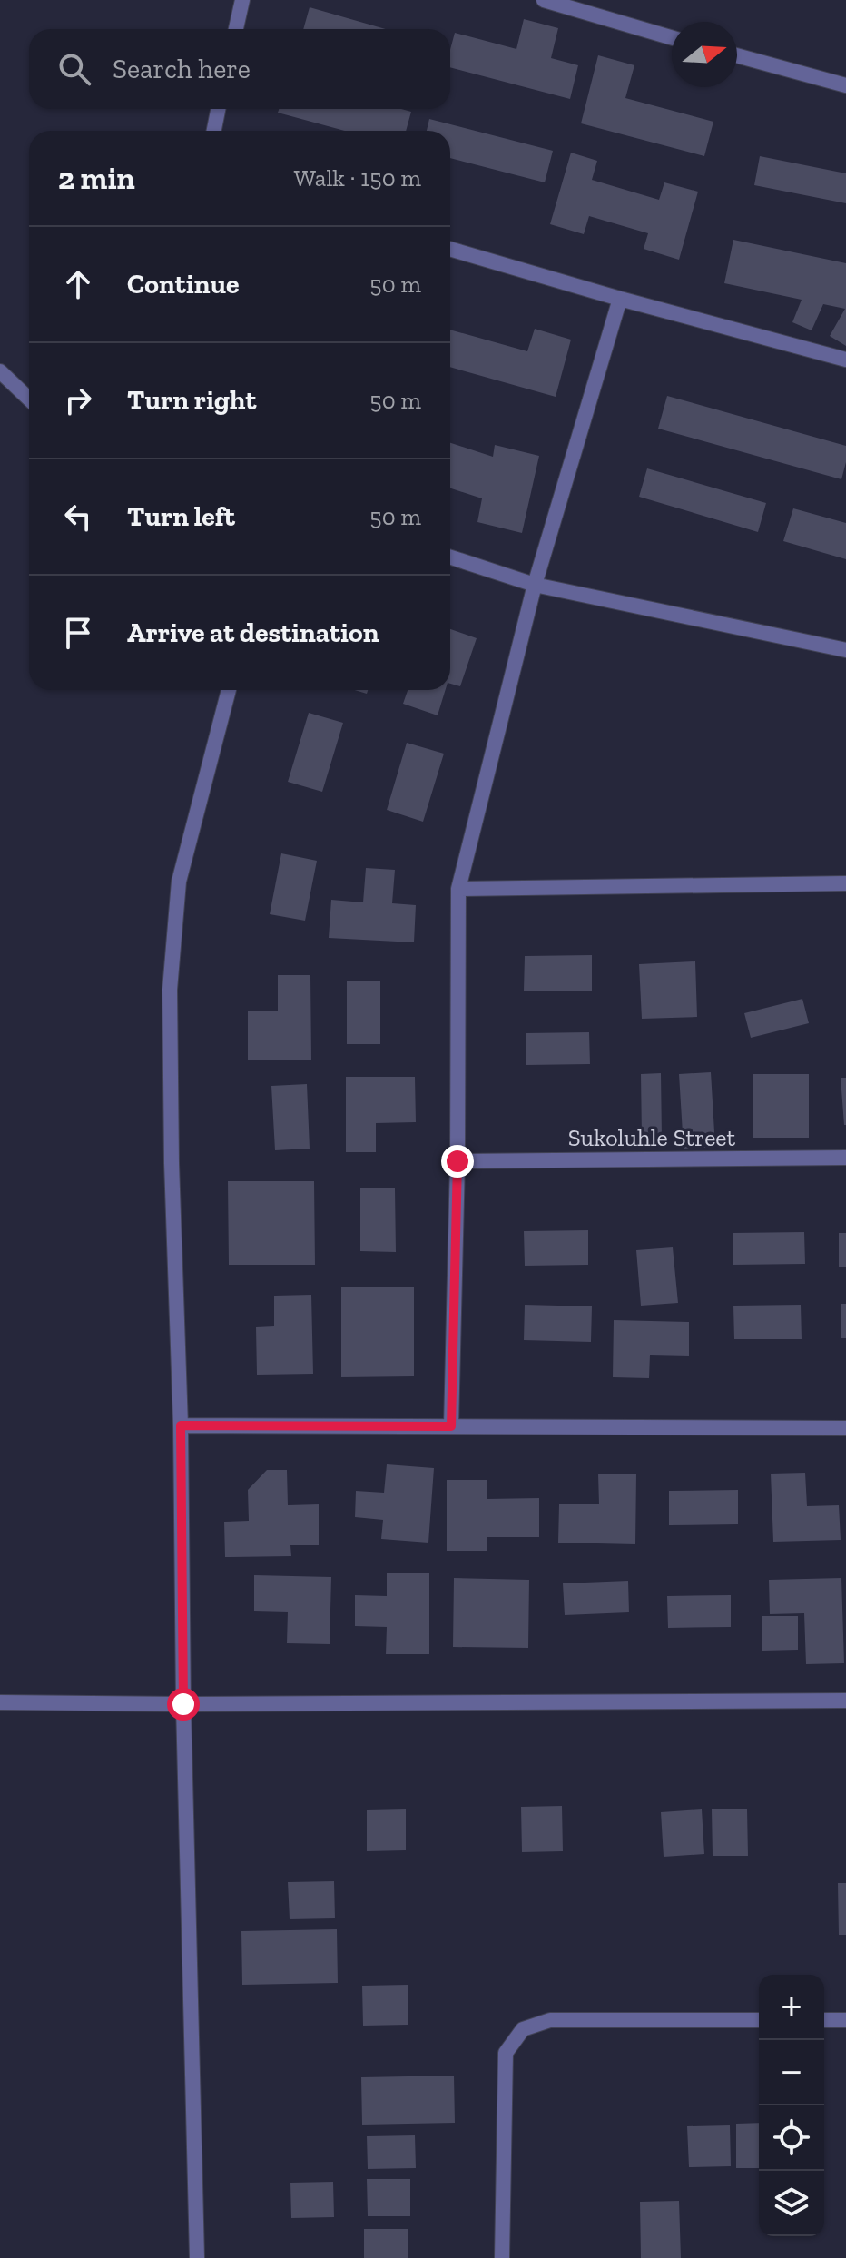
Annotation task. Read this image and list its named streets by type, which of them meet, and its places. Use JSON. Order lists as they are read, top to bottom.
{
  "streets": {
    "street": ["Sukoluhle Street"]
  },
  "north": "right",
  "page": {
    "search": "Search here",
    "heading": ["2 min", "Walk · 150 m"],
    "list": [
      ["Continue", "50 m"],
      ["Turn right", "50 m"],
      ["Turn left", "50 m"],
      "Arrive at destination"
    ],
    "map_buttons": ["+", "−"]
  }
}
